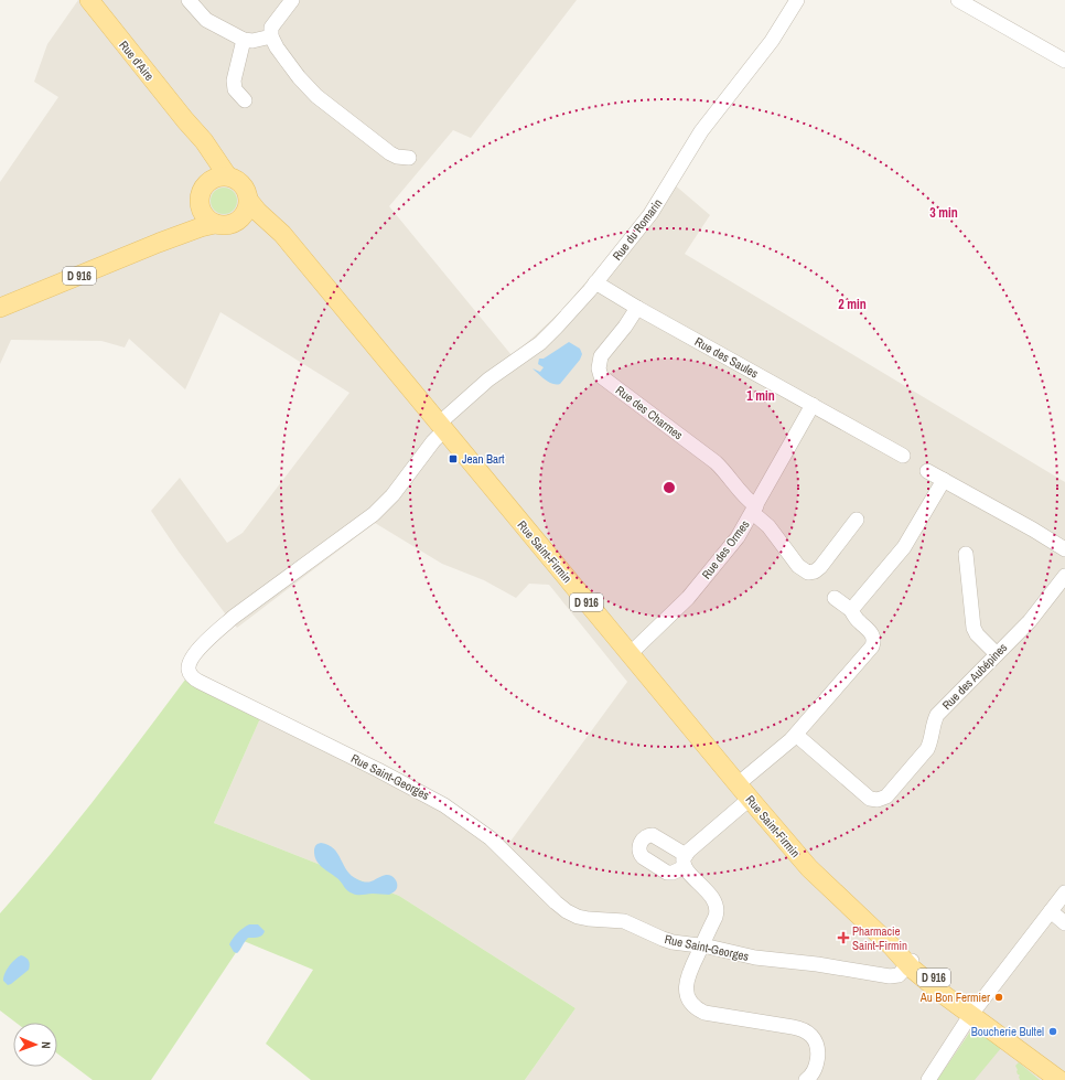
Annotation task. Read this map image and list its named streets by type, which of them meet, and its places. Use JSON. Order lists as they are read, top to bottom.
{
  "streets": {
    "main road": ["Rue d'Aire", "D 916", "Rue Saint-Firmin"],
    "street": [
      "Rue du Romarin",
      "Rue des Saules",
      "Rue des Charmes",
      "Rue des Ormes",
      "Rue des Aubépines",
      "Rue Saint-Georges"
    ]
  },
  "crossings": [
    ["Rue d'Aire", "D 916"],
    ["Rue d'Aire", "Rue Saint-Firmin"],
    ["Rue du Romarin", "Rue des Saules"],
    ["Rue du Romarin", "Rue Saint-Firmin"],
    ["Rue du Romarin", "Rue Saint-Georges"],
    ["D 916", "Rue Saint-Firmin"],
    ["Rue des Saules", "Rue des Charmes"],
    ["Rue des Saules", "Rue des Ormes"],
    ["Rue des Charmes", "Rue des Ormes"],
    ["Rue des Ormes", "Rue Saint-Firmin"],
    ["Rue Saint-Firmin", "Rue Saint-Georges"]
  ],
  "places": {
    "transit": ["Jean Bart"],
    "health": ["Pharmacie Saint-Firmin"],
    "other": ["Au Bon Fermier", "Boucherie Bultel"]
  },
  "north": "right",
  "rings": ["3 min", "2 min", "1 min"]
}
